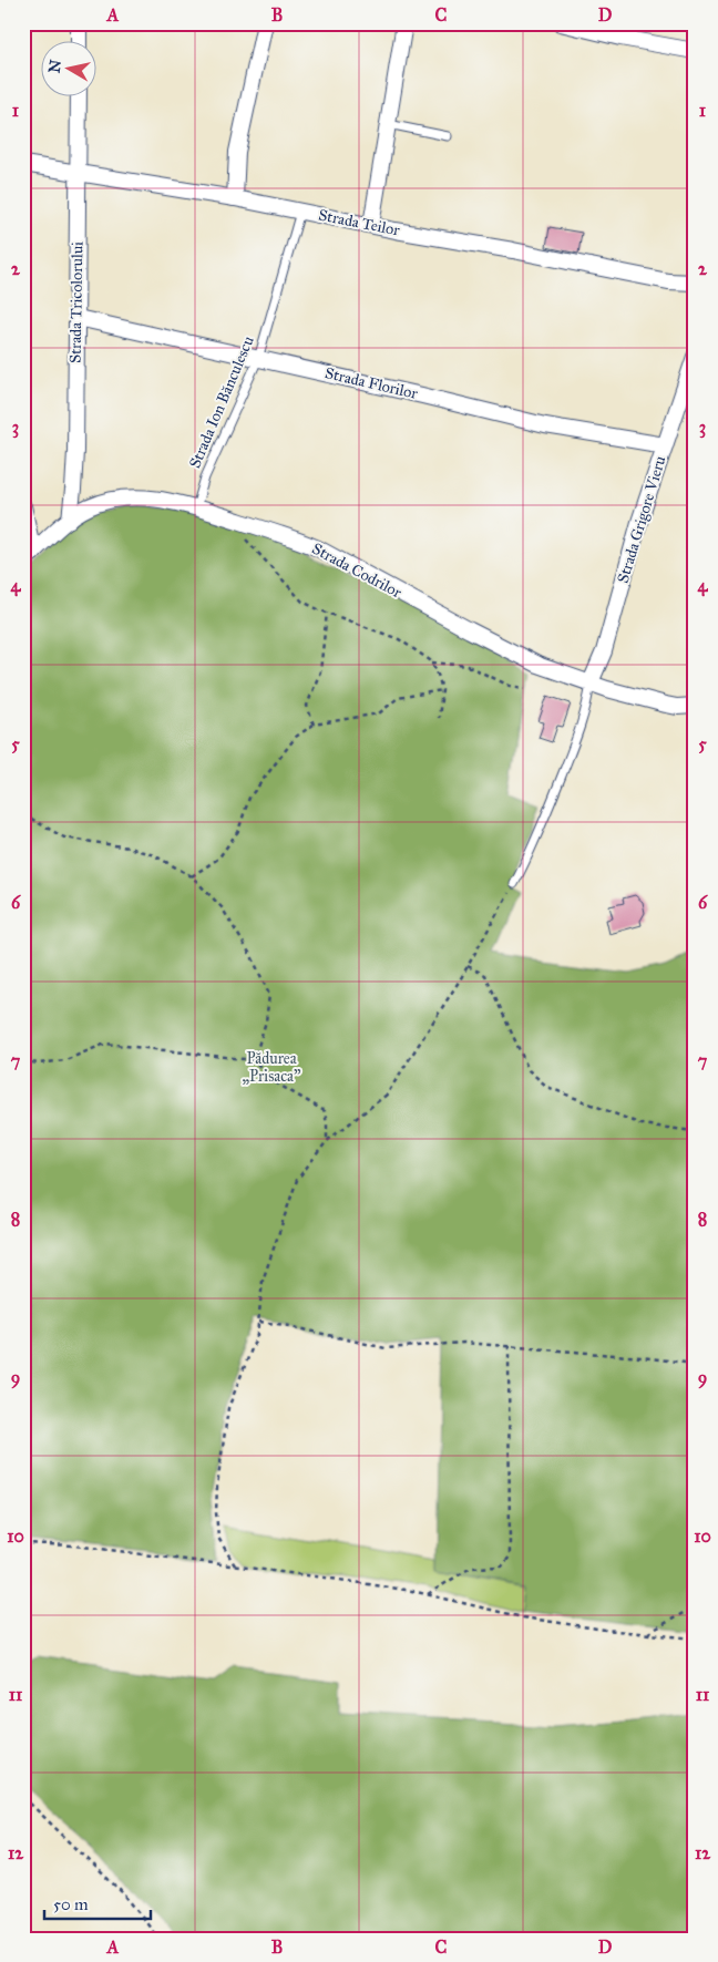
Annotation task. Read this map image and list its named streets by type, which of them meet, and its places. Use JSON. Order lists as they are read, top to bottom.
{
  "streets": {
    "street": [
      "Strada Teilor",
      "Strada Tricolorului",
      "Strada Florilor",
      "Strada Grigore Vieru",
      "Strada Codrilor"
    ],
    "lane": ["Strada Ion Bănculescu"]
  },
  "crossings": [
    ["Strada Teilor", "Strada Tricolorului"],
    ["Strada Teilor", "Strada Ion Bănculescu"],
    ["Strada Tricolorului", "Strada Florilor"],
    ["Strada Tricolorului", "Strada Codrilor"],
    ["Strada Florilor", "Strada Ion Bănculescu"],
    ["Strada Florilor", "Strada Grigore Vieru"],
    ["Strada Ion Bănculescu", "Strada Codrilor"],
    ["Strada Grigore Vieru", "Strada Codrilor"]
  ],
  "parks": ["Pădurea „Prisaca”"],
  "scale_bar": "50 m",
  "north": "left",
  "grid": {
    "columns": [
      "A",
      "B",
      "C",
      "D"
    ],
    "rows": [
      "1",
      "2",
      "3",
      "4",
      "5",
      "6",
      "7",
      "8",
      "9",
      "10",
      "11",
      "12"
    ]
  }
}
